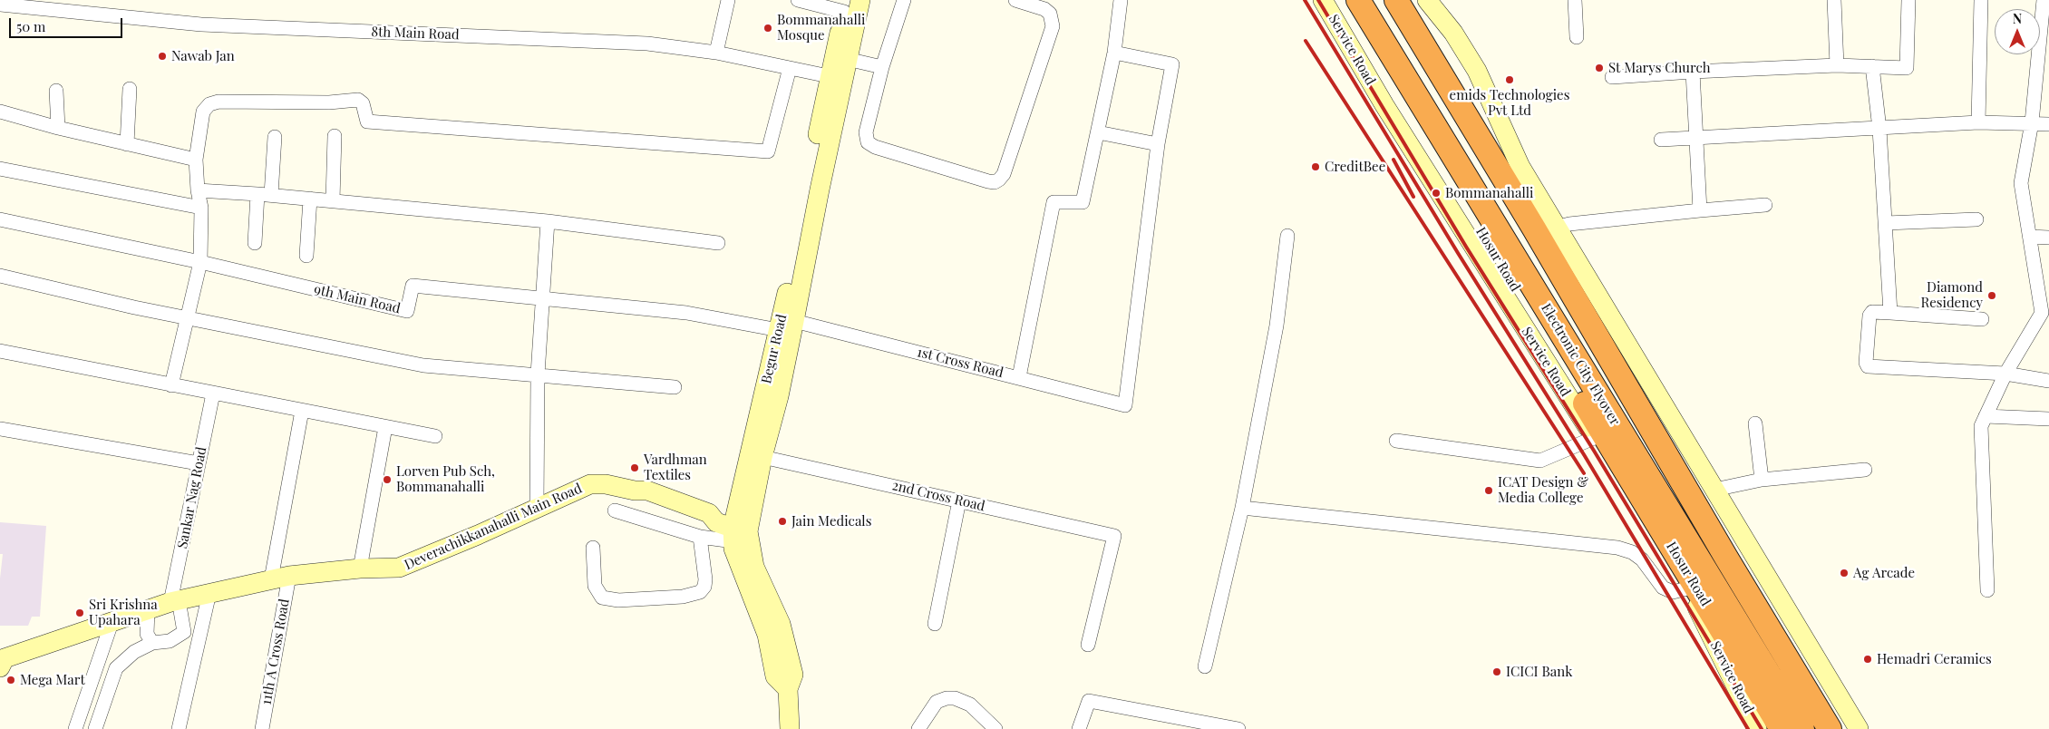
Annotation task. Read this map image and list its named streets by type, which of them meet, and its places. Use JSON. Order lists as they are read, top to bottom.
{
  "streets": {
    "highway": ["Hosur Road", "Electronic City Flyover"],
    "street": [
      "8th Main Road",
      "Service Road",
      "9th Main Road",
      "Begur Road",
      "1st Cross Road",
      "2nd Cross Road",
      "Sankar Nag Road",
      "Deverachikkanahalli Main Road",
      "11th A Cross Road"
    ]
  },
  "crossings": [
    ["8th Main Road", "Begur Road"],
    ["9th Main Road", "Begur Road"],
    ["9th Main Road", "1st Cross Road"],
    ["Begur Road", "1st Cross Road"],
    ["Begur Road", "2nd Cross Road"],
    ["Begur Road", "Deverachikkanahalli Main Road"],
    ["Sankar Nag Road", "Deverachikkanahalli Main Road"],
    ["Deverachikkanahalli Main Road", "11th A Cross Road"]
  ],
  "places": [
    "Bommanahalli Mosque",
    "Nawab Jan",
    "St Marys Church",
    "emids Technologies Pvt Ltd",
    "CreditBee",
    "Bommanahalli",
    "Diamond Residency",
    "Vardhman Textiles",
    "Lorven Pub Sch, Bommanahalli",
    "ICAT Design & Media College",
    "Jain Medicals",
    "Ag Arcade",
    "Sri Krishna Upahara",
    "Hemadri Ceramics",
    "ICICI Bank",
    "Mega Mart"
  ],
  "scale_bar": "50 m",
  "north": "top"
}
